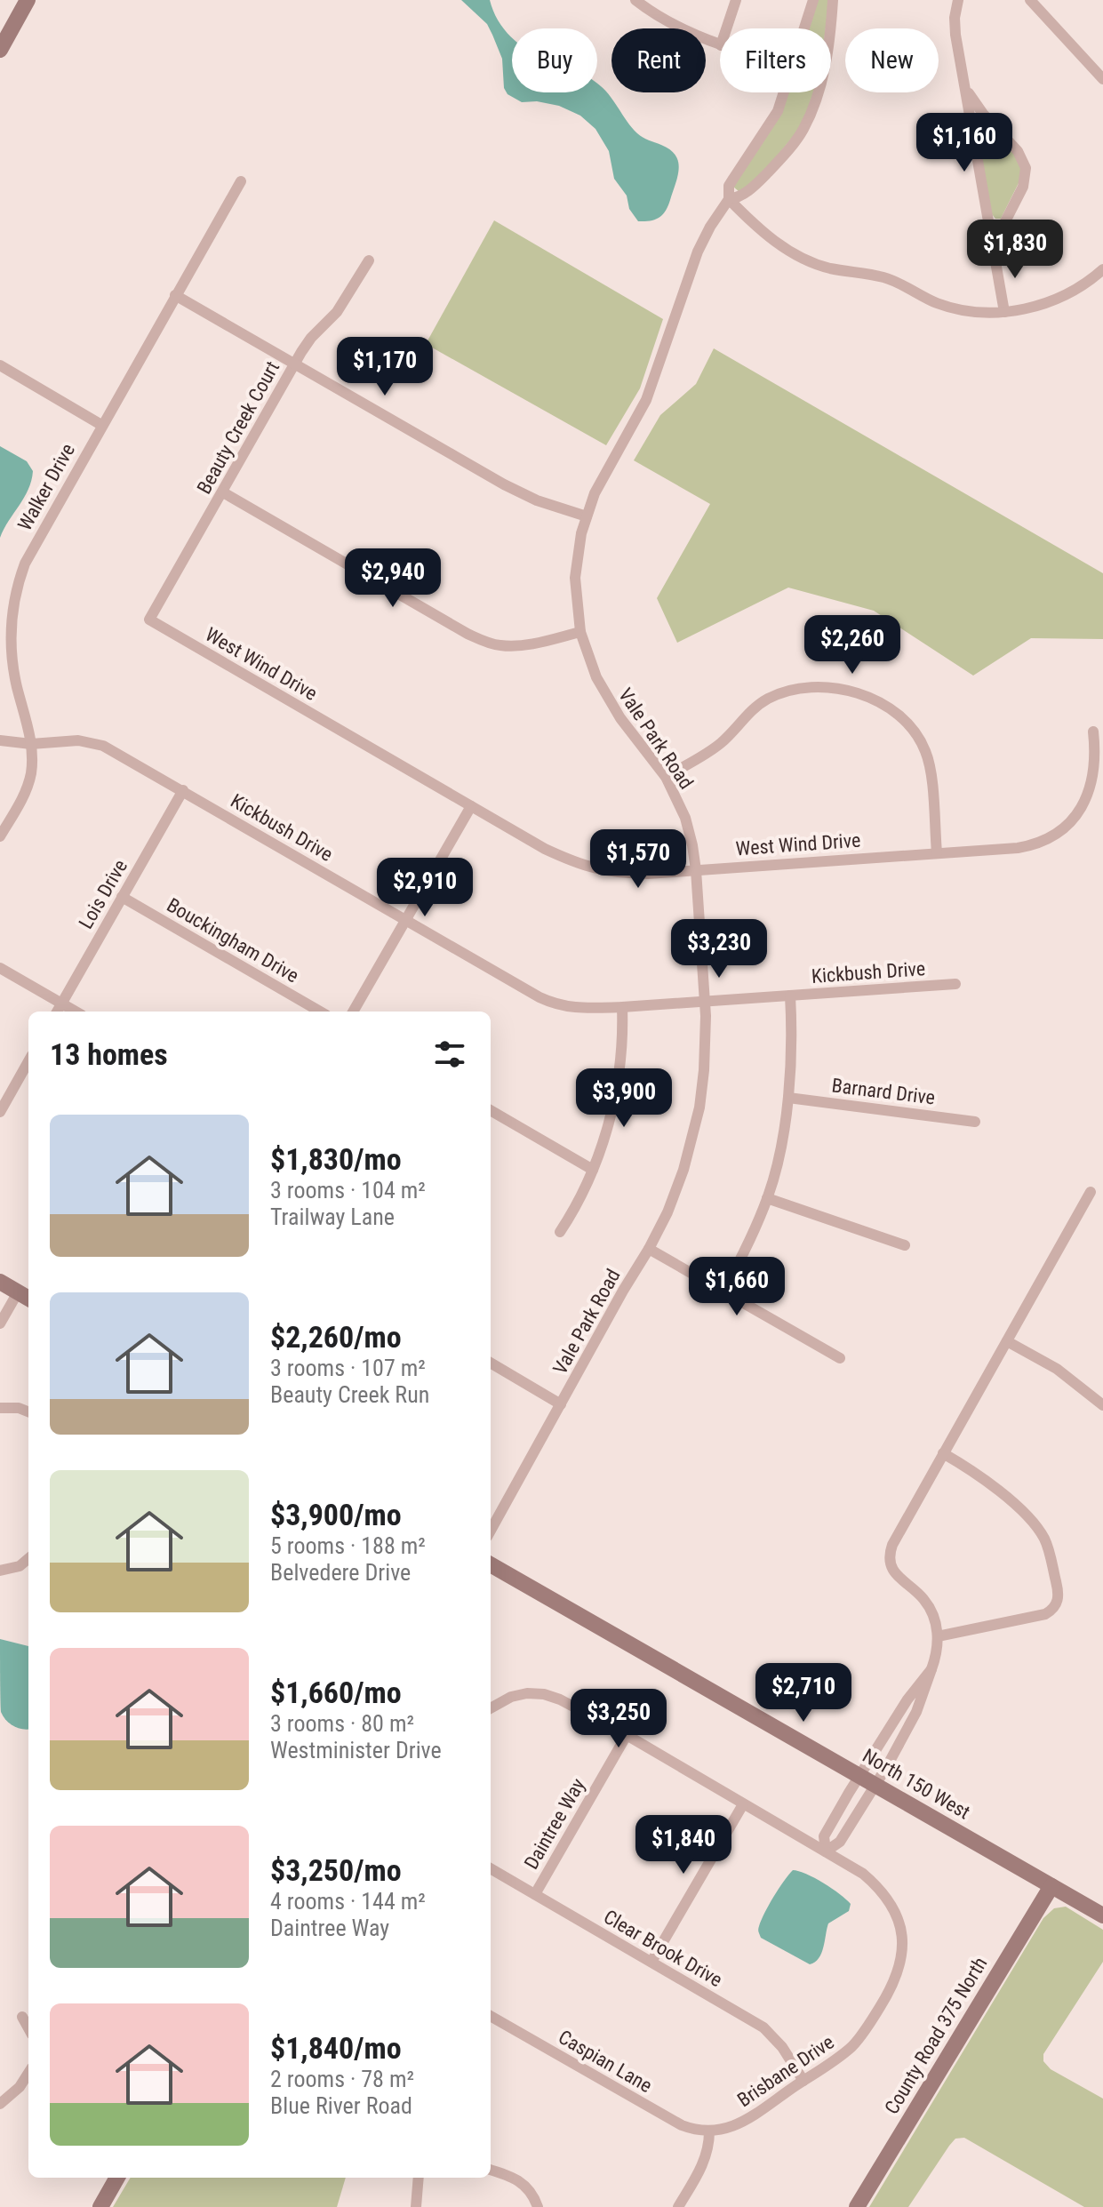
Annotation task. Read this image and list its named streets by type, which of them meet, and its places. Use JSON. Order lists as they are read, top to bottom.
{
  "streets": {
    "street": [
      "Beauty Creek Court",
      "Walker Drive",
      "West Wind Drive",
      "Vale Park Road",
      "Kickbush Drive",
      "Lois Drive",
      "Bouckingham Drive",
      "Barnard Drive",
      "North 150 West",
      "Daintree Way",
      "Clear Brook Drive",
      "County Road 375 North",
      "Caspian Lane",
      "Brisbane Drive"
    ]
  },
  "crossings": [
    ["Beauty Creek Court", "West Wind Drive"],
    ["Walker Drive", "Kickbush Drive"],
    ["West Wind Drive", "Vale Park Road"],
    ["Vale Park Road", "Kickbush Drive"],
    ["Kickbush Drive", "Lois Drive"],
    ["Lois Drive", "Bouckingham Drive"],
    ["North 150 West", "County Road 375 North"],
    ["Daintree Way", "Clear Brook Drive"],
    ["Daintree Way", "Brisbane Drive"],
    ["Clear Brook Drive", "Brisbane Drive"],
    ["Caspian Lane", "Brisbane Drive"]
  ],
  "page": {
    "chip": [
      "Buy",
      "Rent",
      "Filters",
      "New"
    ],
    "price": [
      "$1,160",
      "$1,830",
      "$1,170",
      "$2,940",
      "$2,260",
      "$1,570",
      "$2,910",
      "$3,230",
      "$3,900",
      "$1,660",
      "$2,710",
      "$3,250",
      "$1,840"
    ],
    "heading": "13 homes",
    "list": [
      {
        "name": "$1,830/mo",
        "note": "3 rooms · 104 m² · Trailway Lane"
      },
      {
        "name": "$2,260/mo",
        "note": "3 rooms · 107 m² · Beauty Creek Run"
      },
      {
        "name": "$3,900/mo",
        "note": "5 rooms · 188 m² · Belvedere Drive"
      },
      {
        "name": "$1,660/mo",
        "note": "3 rooms · 80 m² · Westminister Drive"
      },
      {
        "name": "$3,250/mo",
        "note": "4 rooms · 144 m² · Daintree Way"
      },
      {
        "name": "$1,840/mo",
        "note": "2 rooms · 78 m² · Blue River Road"
      }
    ]
  }
}
